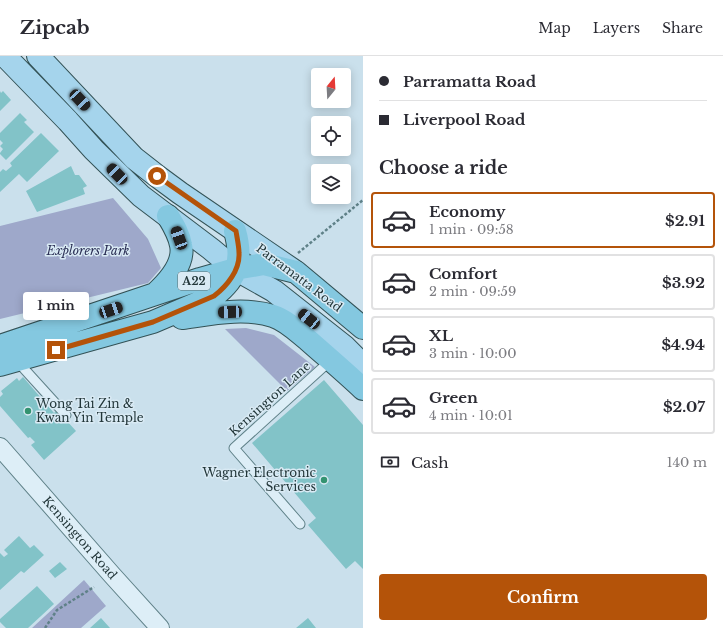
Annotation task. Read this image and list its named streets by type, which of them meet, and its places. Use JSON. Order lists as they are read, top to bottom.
{
  "streets": {
    "highway": ["Parramatta Road", "A22"],
    "street": ["Kensington Road"],
    "lane": ["Kensington Lane"]
  },
  "crossings": [
    ["Parramatta Road", "A22"]
  ],
  "parks": ["Explorers Park"],
  "places": ["Wong Tai Zin & Kwan Yin Temple", "Wagner Electronic Services"],
  "north": "top",
  "page": {
    "header": "Zipcab",
    "nav": ["Map", "Layers", "Share"],
    "banner": ["Parramatta Road", "Liverpool Road"],
    "heading": "Choose a ride",
    "list": [
      {
        "name": "Economy",
        "note": "1 min · 09:58",
        "value": "$2.91"
      },
      {
        "name": "Comfort",
        "note": "2 min · 09:59",
        "value": "$3.92"
      },
      {
        "name": "XL",
        "note": "3 min · 10:00",
        "value": "$4.94"
      },
      {
        "name": "Green",
        "note": "4 min · 10:01",
        "value": "$2.07"
      }
    ],
    "bubble": "1 min",
    "pay": ["Cash", "140 m"],
    "buttons": "Confirm"
  }
}
